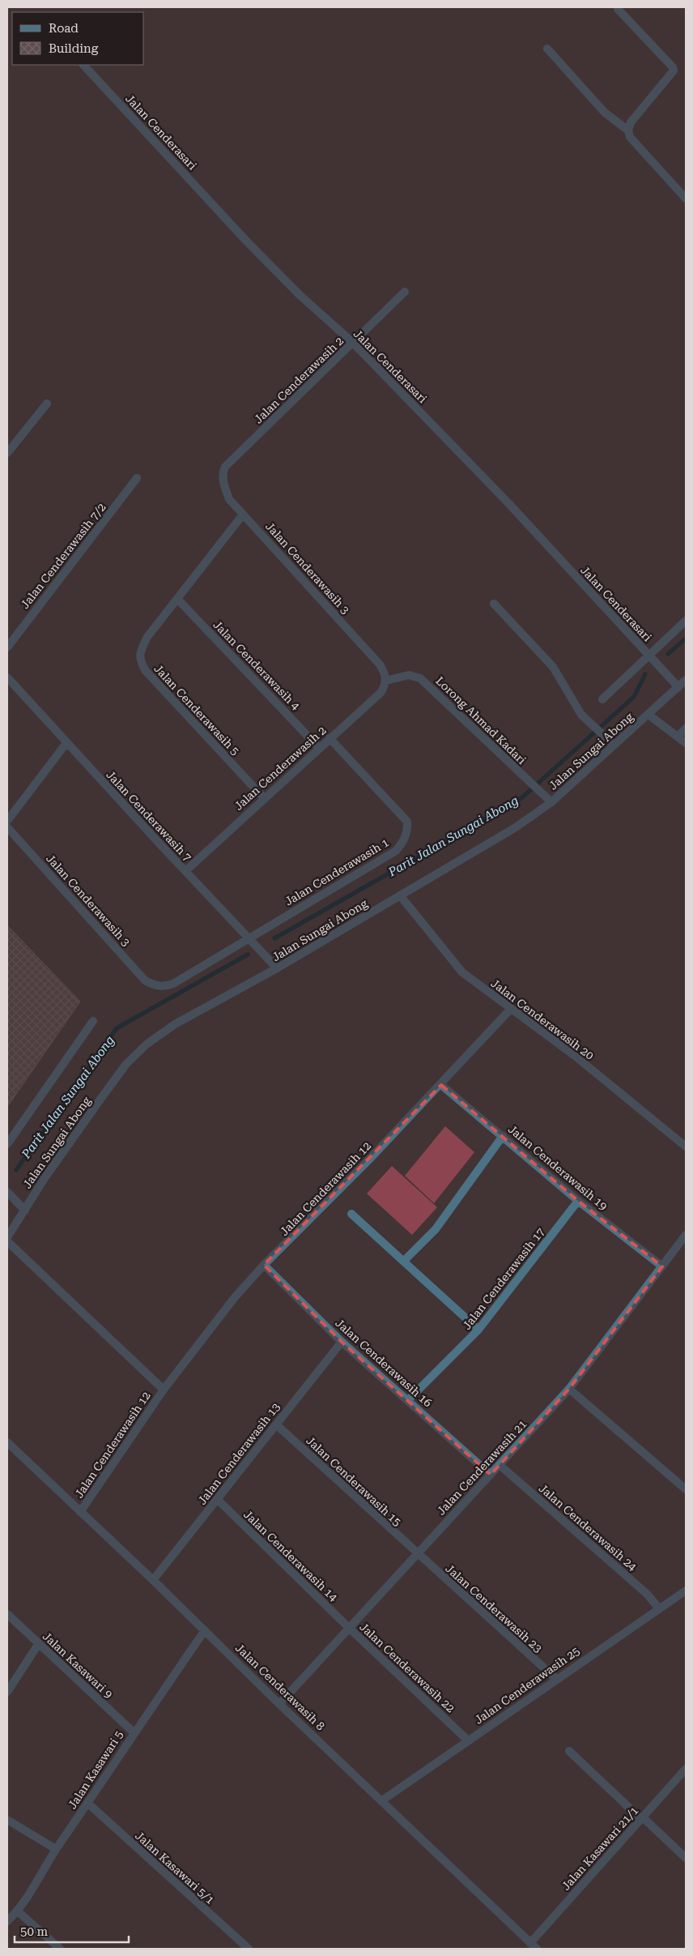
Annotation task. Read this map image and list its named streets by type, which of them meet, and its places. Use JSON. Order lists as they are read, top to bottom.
{
  "streets": {
    "street": [
      "Jalan Cenderasari",
      "Jalan Cenderawasih 2",
      "Jalan Cenderawasih 7/2",
      "Jalan Cenderawasih 3",
      "Jalan Cenderawasih 4",
      "Jalan Cenderawasih 5",
      "Lorong Ahmad Kadari",
      "Jalan Sungai Abong",
      "Jalan Cenderawasih 7",
      "Jalan Cenderawasih 1",
      "Jalan Cenderawasih 20",
      "Jalan Cenderawasih 19",
      "Jalan Cenderawasih 12",
      "Jalan Cenderawasih 17",
      "Jalan Cenderawasih 16",
      "Jalan Cenderawasih 13",
      "Jalan Cenderawasih 21",
      "Jalan Cenderawasih 15",
      "Jalan Cenderawasih 24",
      "Jalan Cenderawasih 14",
      "Jalan Cenderawasih 23",
      "Jalan Kasawari 9",
      "Jalan Cenderawasih 22",
      "Jalan Cenderawasih 25",
      "Jalan Cenderawasih 8",
      "Jalan Kasawari 5",
      "Jalan Kasawari 21/1",
      "Jalan Kasawari 5/1"
    ]
  },
  "crossings": [
    ["Jalan Cenderasari", "Jalan Cenderawasih 2"],
    ["Jalan Cenderasari", "Jalan Sungai Abong"],
    ["Jalan Cenderawasih 2", "Jalan Cenderawasih 3"],
    ["Jalan Cenderawasih 2", "Jalan Cenderawasih 4"],
    ["Jalan Cenderawasih 2", "Jalan Cenderawasih 5"],
    ["Jalan Cenderawasih 2", "Lorong Ahmad Kadari"],
    ["Jalan Cenderawasih 2", "Jalan Cenderawasih 7"],
    ["Jalan Cenderawasih 2", "Jalan Cenderawasih 1"],
    ["Jalan Cenderawasih 3", "Jalan Cenderawasih 5"],
    ["Jalan Cenderawasih 3", "Lorong Ahmad Kadari"],
    ["Jalan Cenderawasih 3", "Jalan Cenderawasih 1"],
    ["Jalan Cenderawasih 4", "Jalan Cenderawasih 5"],
    ["Lorong Ahmad Kadari", "Jalan Sungai Abong"],
    ["Jalan Sungai Abong", "Jalan Cenderawasih 7"],
    ["Jalan Sungai Abong", "Jalan Cenderawasih 20"],
    ["Jalan Cenderawasih 7", "Jalan Cenderawasih 1"],
    ["Jalan Cenderawasih 20", "Jalan Cenderawasih 12"],
    ["Jalan Cenderawasih 19", "Jalan Cenderawasih 12"],
    ["Jalan Cenderawasih 19", "Jalan Cenderawasih 17"],
    ["Jalan Cenderawasih 19", "Jalan Cenderawasih 21"],
    ["Jalan Cenderawasih 12", "Jalan Cenderawasih 16"],
    ["Jalan Cenderawasih 12", "Jalan Cenderawasih 8"],
    ["Jalan Cenderawasih 17", "Jalan Cenderawasih 16"],
    ["Jalan Cenderawasih 16", "Jalan Cenderawasih 13"],
    ["Jalan Cenderawasih 16", "Jalan Cenderawasih 21"],
    ["Jalan Cenderawasih 13", "Jalan Cenderawasih 15"],
    ["Jalan Cenderawasih 13", "Jalan Cenderawasih 14"],
    ["Jalan Cenderawasih 13", "Jalan Cenderawasih 8"],
    ["Jalan Cenderawasih 21", "Jalan Cenderawasih 15"],
    ["Jalan Cenderawasih 21", "Jalan Cenderawasih 24"],
    ["Jalan Cenderawasih 21", "Jalan Cenderawasih 14"],
    ["Jalan Cenderawasih 21", "Jalan Cenderawasih 23"],
    ["Jalan Cenderawasih 21", "Jalan Cenderawasih 22"],
    ["Jalan Cenderawasih 21", "Jalan Cenderawasih 8"],
    ["Jalan Cenderawasih 15", "Jalan Cenderawasih 23"],
    ["Jalan Cenderawasih 24", "Jalan Cenderawasih 25"],
    ["Jalan Cenderawasih 14", "Jalan Cenderawasih 22"],
    ["Jalan Cenderawasih 23", "Jalan Cenderawasih 25"],
    ["Jalan Kasawari 9", "Jalan Kasawari 5"],
    ["Jalan Cenderawasih 22", "Jalan Cenderawasih 25"],
    ["Jalan Cenderawasih 25", "Jalan Cenderawasih 8"],
    ["Jalan Cenderawasih 8", "Jalan Kasawari 5"],
    ["Jalan Cenderawasih 8", "Jalan Kasawari 21/1"],
    ["Jalan Kasawari 5", "Jalan Kasawari 5/1"]
  ],
  "water": ["Parit Jalan Sungai Abong"],
  "legend": ["Road", "Building"],
  "scale_bar": "50 m"
}
